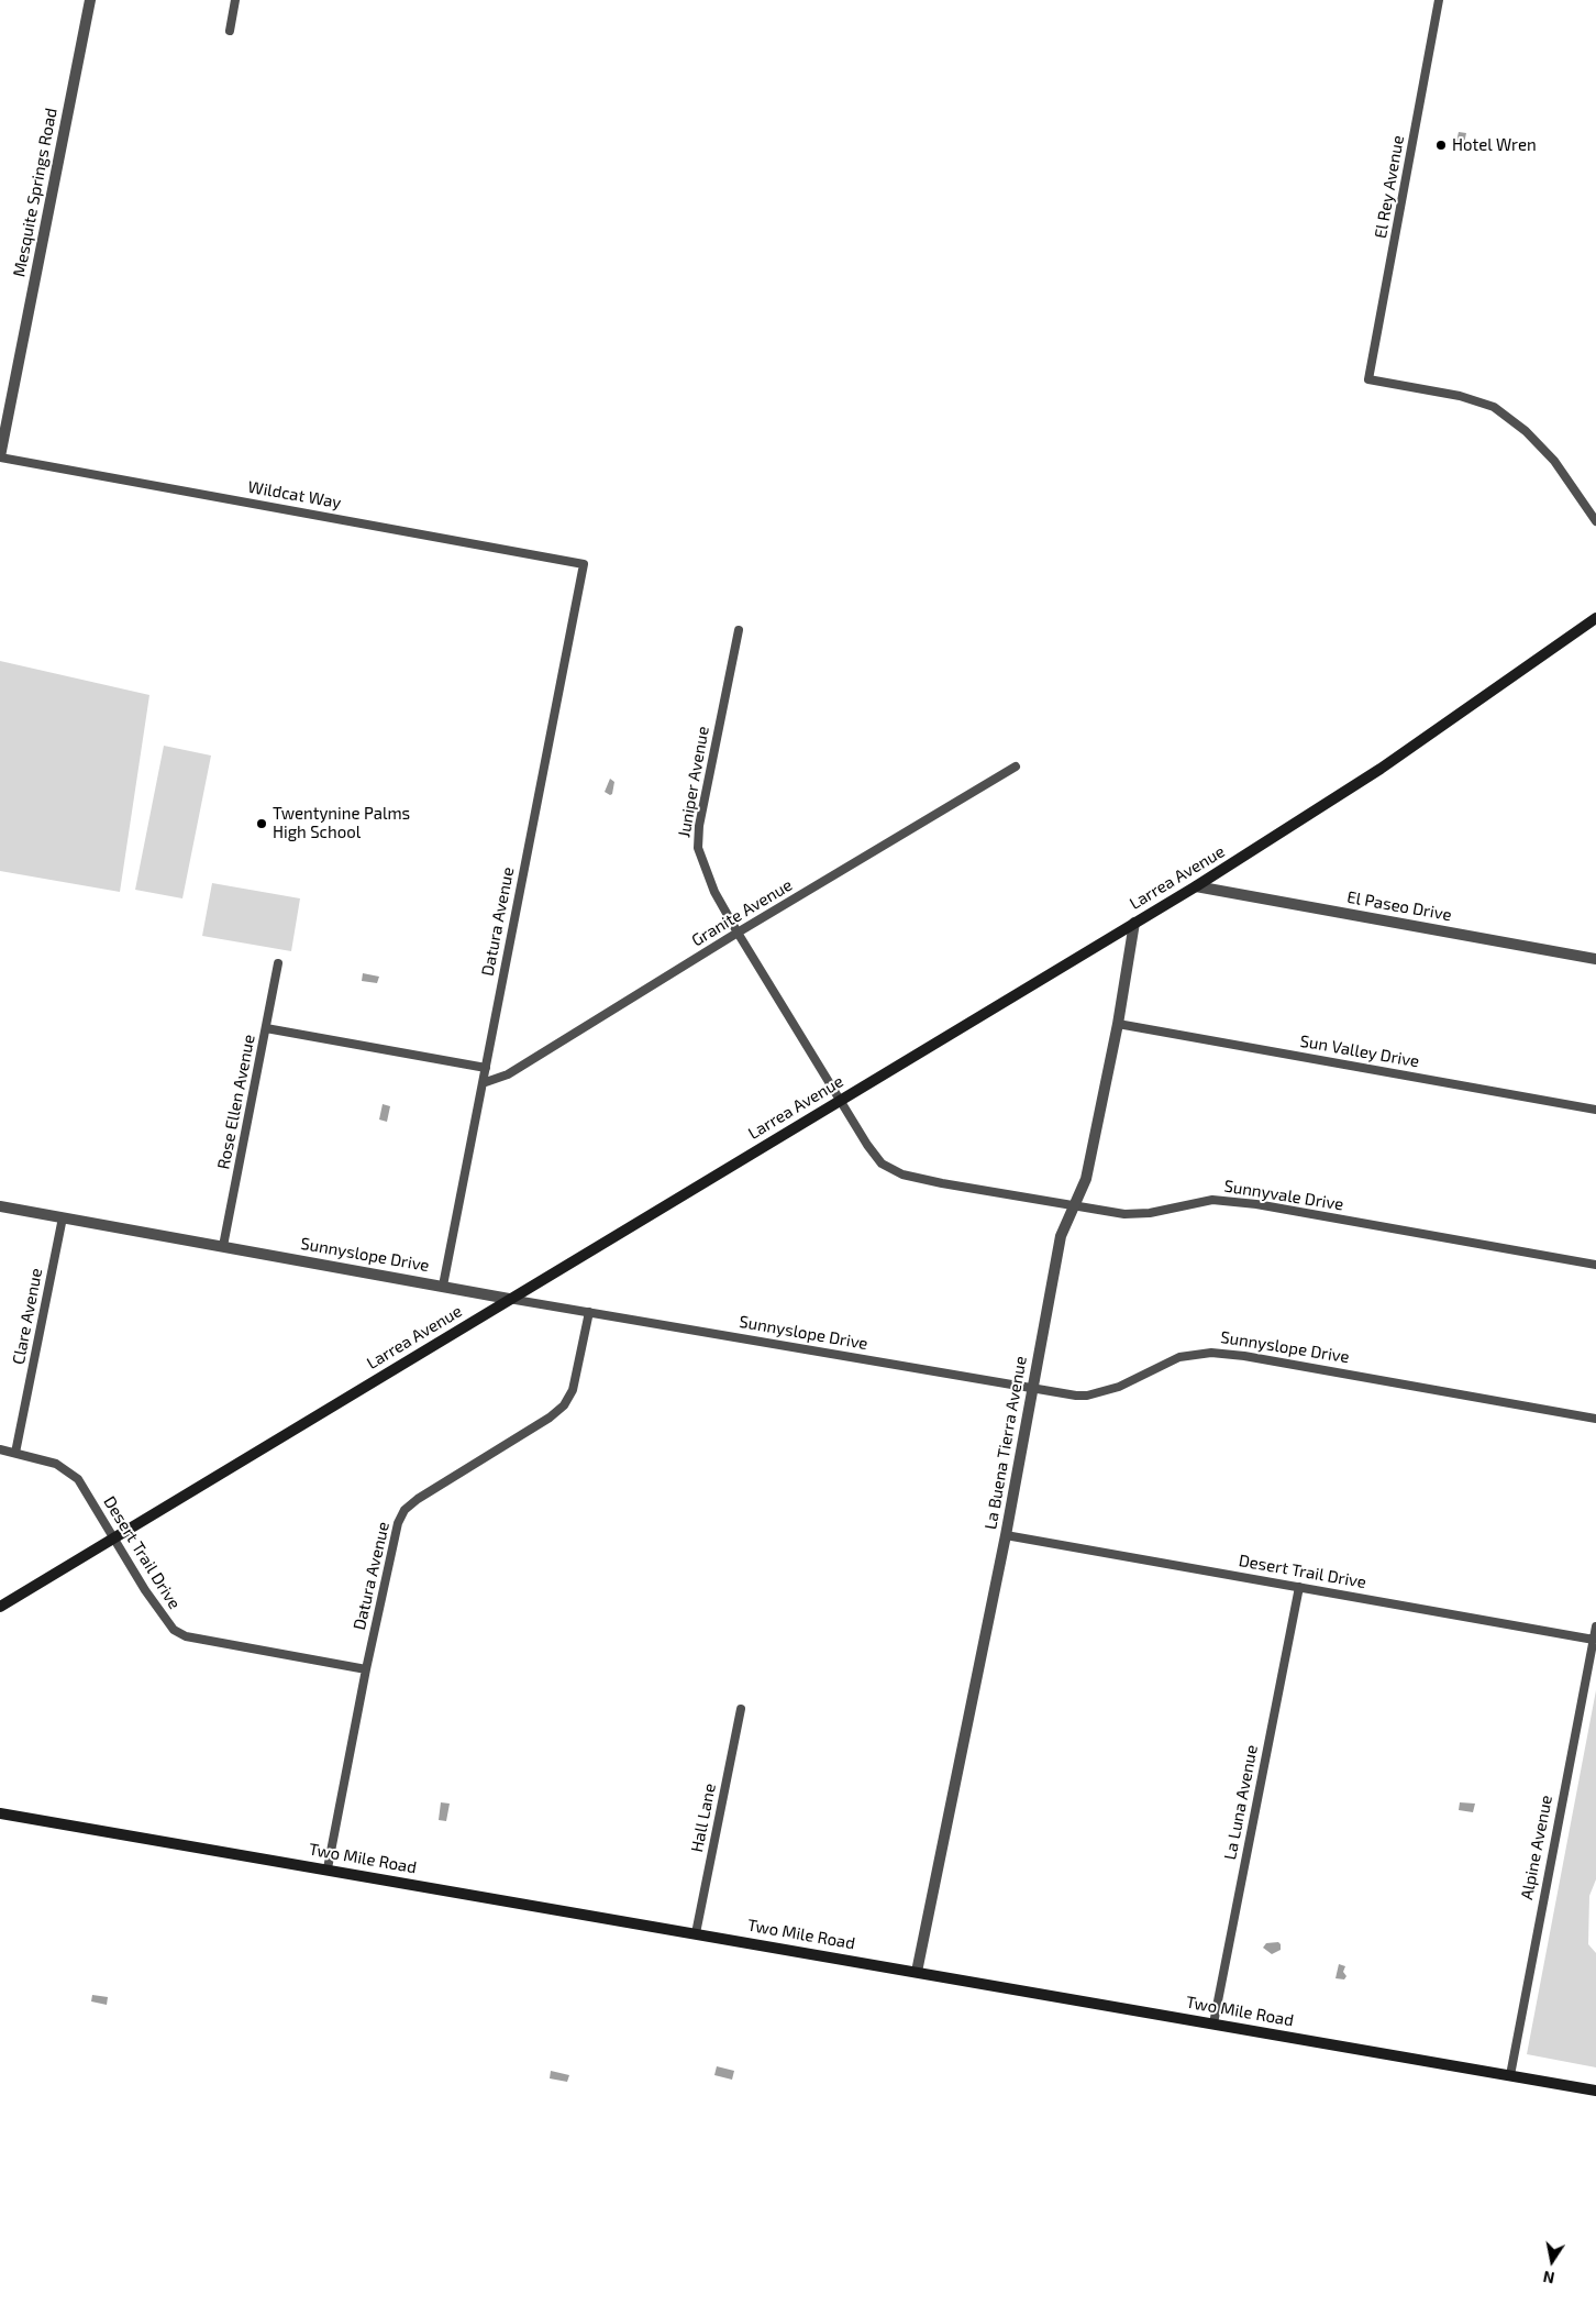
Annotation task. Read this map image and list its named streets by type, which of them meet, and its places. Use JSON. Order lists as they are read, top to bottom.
{
  "streets": {
    "main road": ["Larrea Avenue", "Two Mile Road"],
    "street": [
      "El Rey Avenue",
      "Mesquite Springs Road",
      "Wildcat Way",
      "Juniper Avenue",
      "El Paseo Drive",
      "Granite Avenue",
      "Datura Avenue",
      "Sun Valley Drive",
      "Rose Ellen Avenue",
      "Sunnyvale Drive",
      "Sunnyslope Drive",
      "Clare Avenue",
      "La Buena Tierra Avenue",
      "Desert Trail Drive",
      "La Luna Avenue",
      "Hall Lane",
      "Alpine Avenue"
    ]
  },
  "crossings": [
    ["Mesquite Springs Road", "Wildcat Way"],
    ["Wildcat Way", "Datura Avenue"],
    ["Juniper Avenue", "Larrea Avenue"],
    ["Juniper Avenue", "Granite Avenue"],
    ["Juniper Avenue", "Sunnyvale Drive"],
    ["Larrea Avenue", "El Paseo Drive"],
    ["Larrea Avenue", "Sunnyvale Drive"],
    ["Larrea Avenue", "Sunnyslope Drive"],
    ["Larrea Avenue", "La Buena Tierra Avenue"],
    ["Larrea Avenue", "Desert Trail Drive"],
    ["Granite Avenue", "Datura Avenue"],
    ["Datura Avenue", "Sunnyslope Drive"],
    ["Datura Avenue", "Desert Trail Drive"],
    ["Datura Avenue", "Two Mile Road"],
    ["Sun Valley Drive", "La Buena Tierra Avenue"],
    ["Rose Ellen Avenue", "Sunnyslope Drive"],
    ["Sunnyvale Drive", "La Buena Tierra Avenue"],
    ["Sunnyslope Drive", "Clare Avenue"],
    ["Sunnyslope Drive", "La Buena Tierra Avenue"],
    ["Clare Avenue", "Desert Trail Drive"],
    ["La Buena Tierra Avenue", "Desert Trail Drive"],
    ["La Buena Tierra Avenue", "Two Mile Road"],
    ["Desert Trail Drive", "La Luna Avenue"],
    ["Desert Trail Drive", "Alpine Avenue"],
    ["La Luna Avenue", "Two Mile Road"],
    ["Hall Lane", "Two Mile Road"],
    ["Alpine Avenue", "Two Mile Road"]
  ],
  "places": ["Hotel Wren", "Twentynine Palms High School"],
  "north": "bottom"
}
